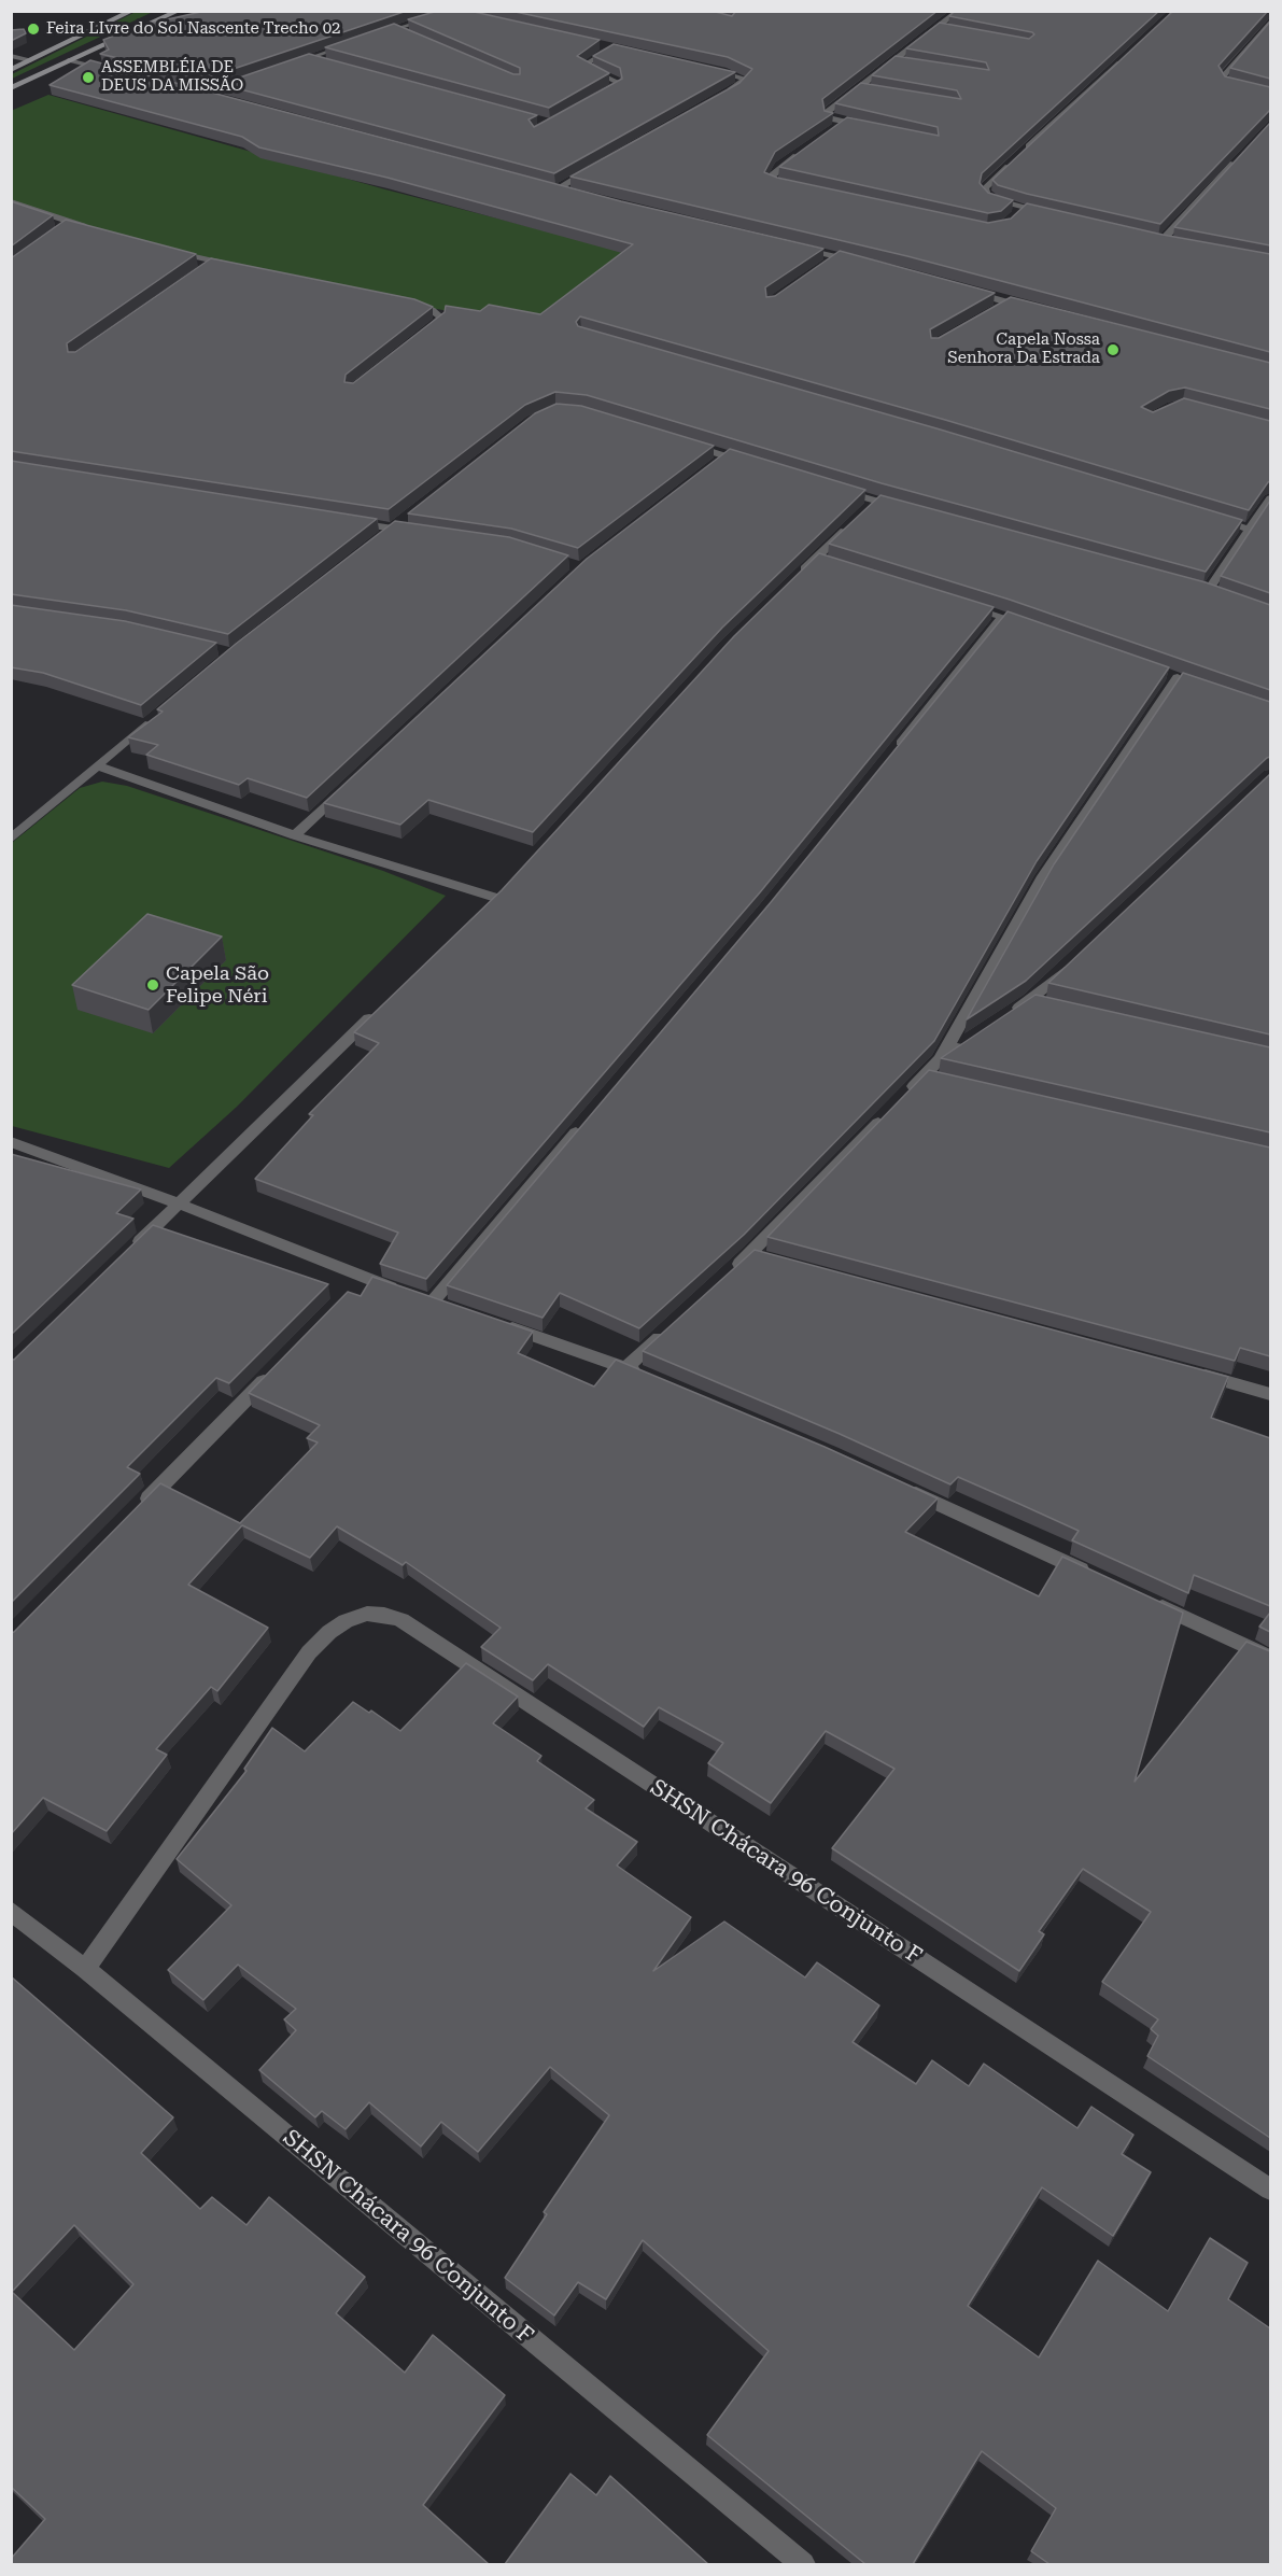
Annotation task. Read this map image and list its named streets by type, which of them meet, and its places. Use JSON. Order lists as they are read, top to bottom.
{
  "streets": {
    "street": ["SHSN Chácara 96 Conjunto F"]
  },
  "places": [
    "Feira LIvre do Sol Nascente Trecho 02",
    "ASSEMBLÉIA DE DEUS DA MISSÃO",
    "Capela Nossa Senhora Da Estrada",
    "Capela São Felipe Néri"
  ]
}
